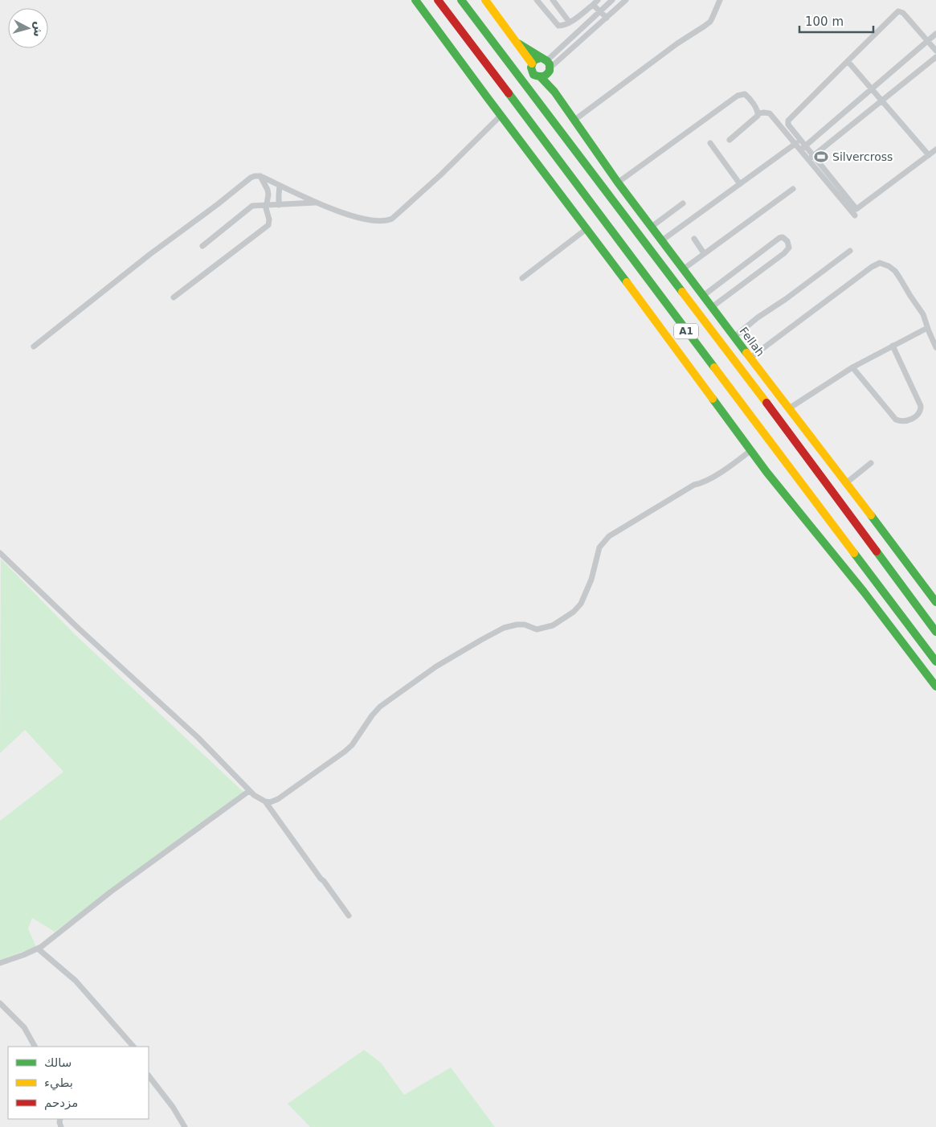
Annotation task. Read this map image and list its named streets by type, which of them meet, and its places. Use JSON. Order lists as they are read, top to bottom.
{
  "streets": {
    "main road": ["A1", "Fellah"]
  },
  "places": {
    "sports": ["Silvercross"]
  },
  "legend": ["سالك", "بطيء", "مزدحم"],
  "scale_bar": "100 m",
  "north": "right"
}
